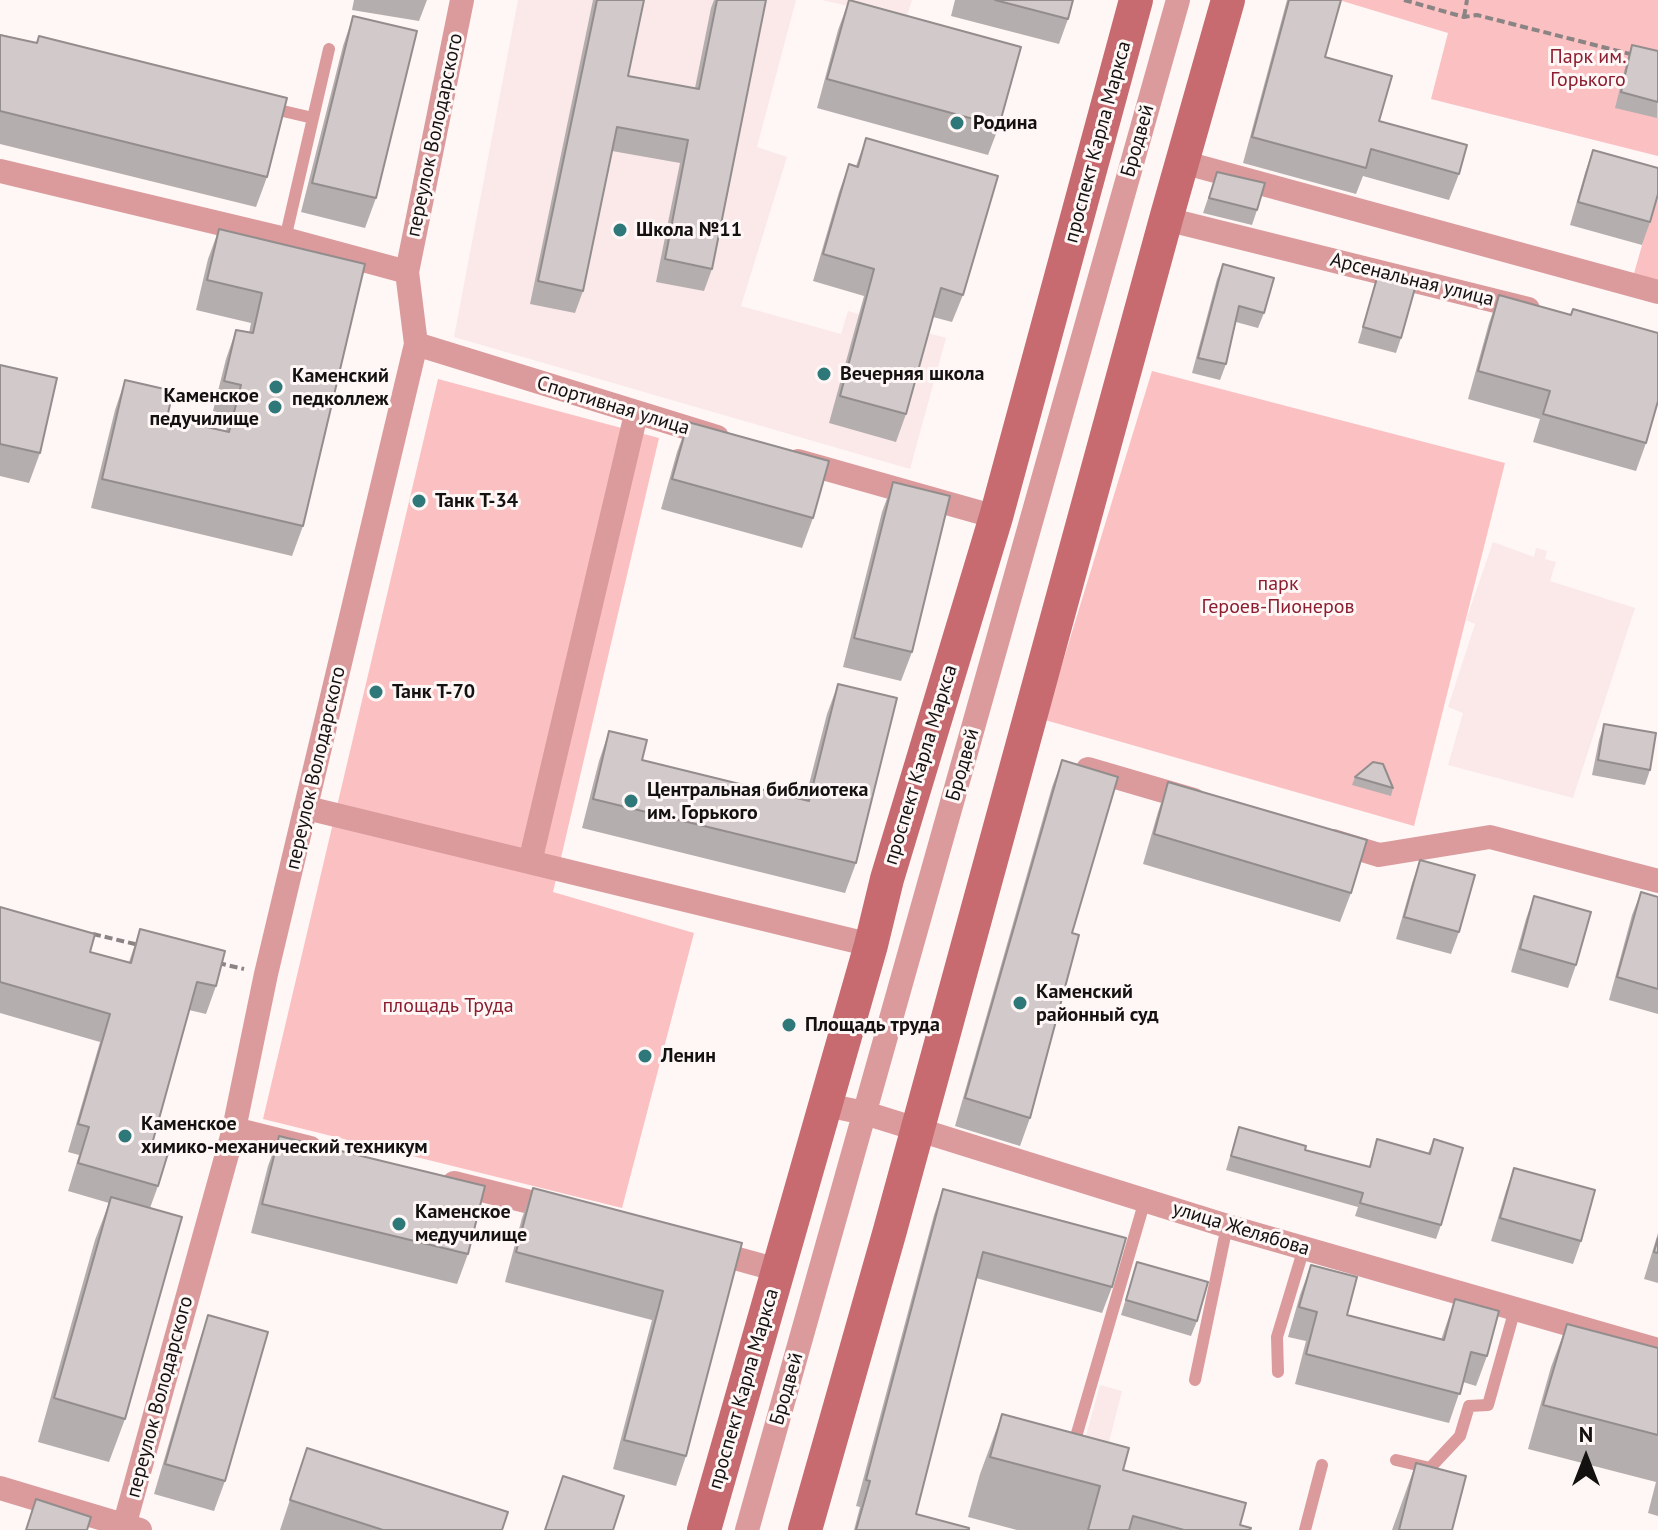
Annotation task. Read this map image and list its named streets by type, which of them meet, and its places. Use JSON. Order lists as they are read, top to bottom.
{
  "streets": {
    "street": [
      "переулок Володарского",
      "Бродвей",
      "проспект Карла Маркса",
      "Арсенальная улица",
      "Спортивная улица",
      "улица Желябова"
    ]
  },
  "crossings": [
    ["переулок Володарского", "Спортивная улица"],
    ["Бродвей", "улица Желябова"],
    ["проспект Карла Маркса", "улица Желябова"]
  ],
  "parks": ["Парк им. Горького", "парк Героев-Пионеров", "площадь Труда"],
  "places": [
    "Родина",
    "Школа №11",
    "Вечерняя школа",
    "Каменский педколлеж",
    "Каменское педучилище",
    "Танк Т-34",
    "Танк Т-70",
    "Центральная библиотека им. Горького",
    "Каменский районный суд",
    "Площадь труда",
    "Ленин",
    "Каменское химико-механический техникум",
    "Каменское медучилище"
  ],
  "north": "top"
}
